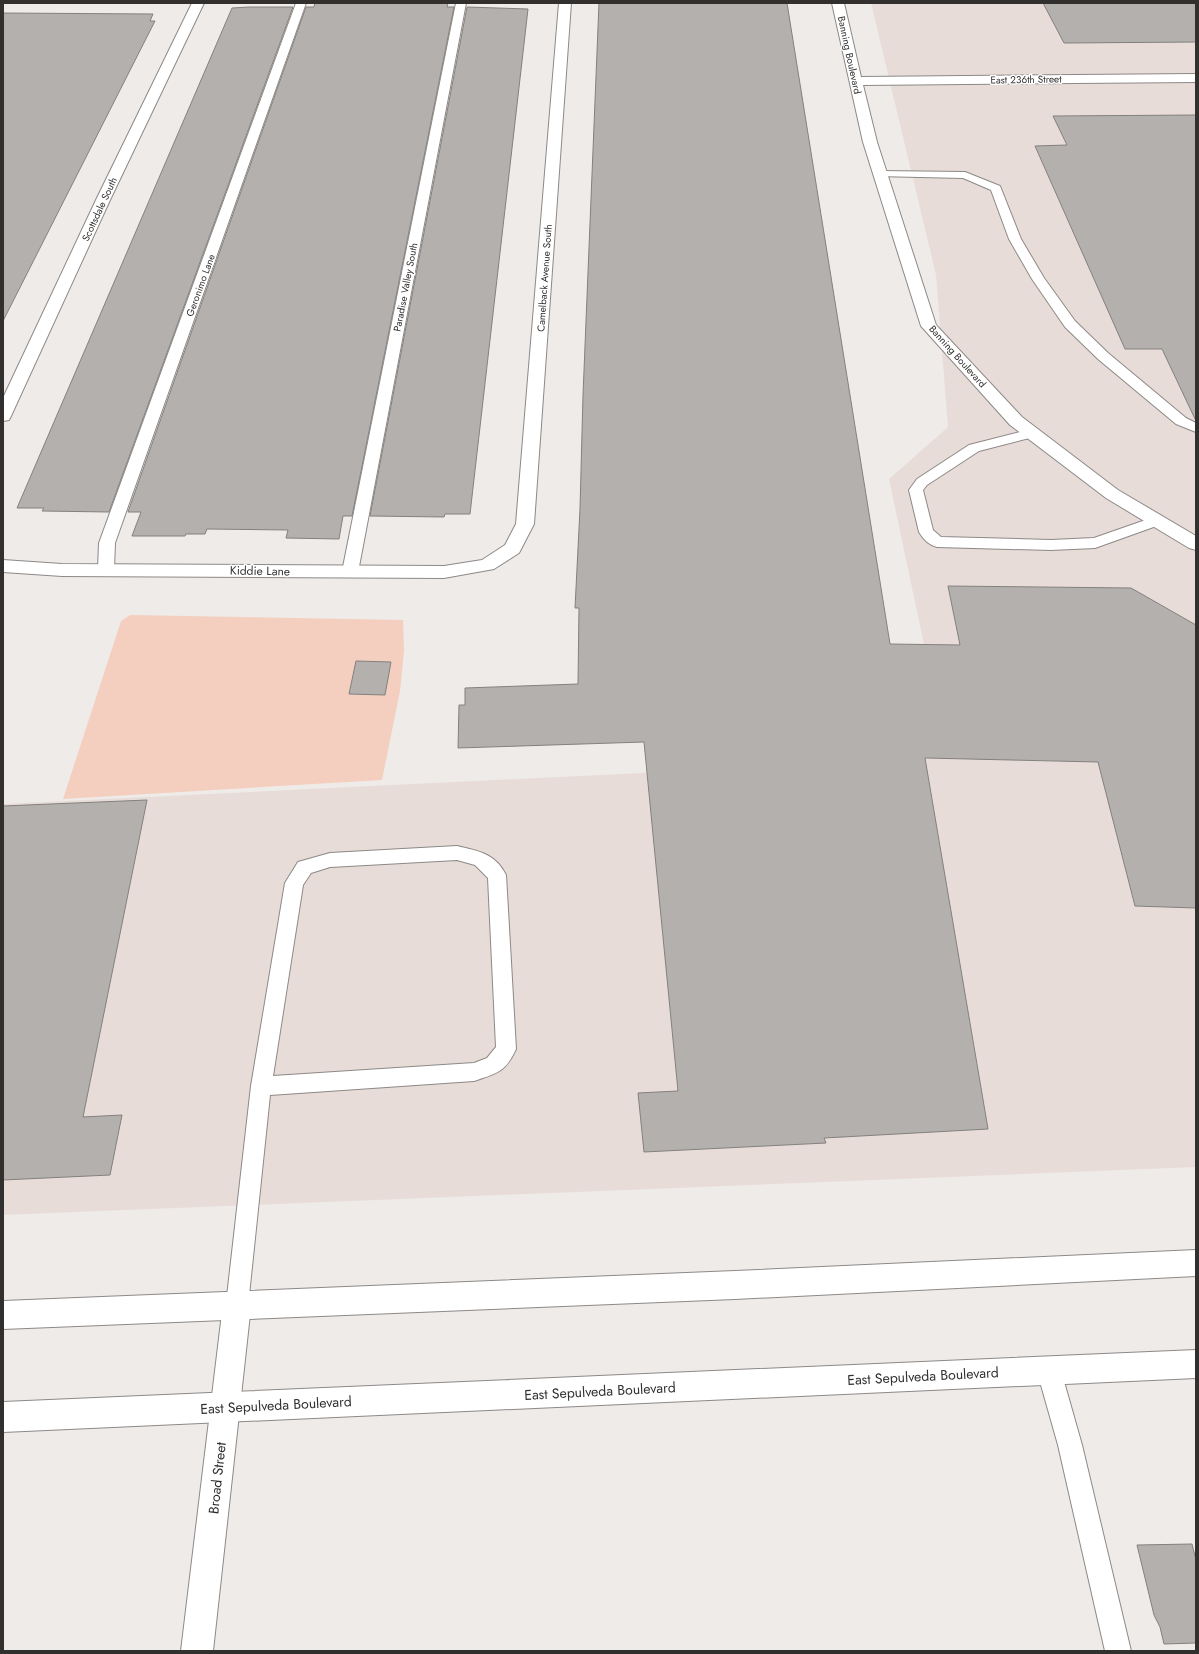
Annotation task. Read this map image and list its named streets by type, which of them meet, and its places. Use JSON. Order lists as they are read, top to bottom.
{
  "streets": {
    "street": [
      "Banning Boulevard",
      "East 236th Street",
      "Scottsdale South",
      "Camelback Avenue South",
      "Kiddie Lane",
      "East Sepulveda Boulevard",
      "Broad Street"
    ],
    "lane": ["Geronimo Lane", "Paradise Valley South"]
  },
  "crossings": [
    ["Banning Boulevard", "East 236th Street"],
    ["Camelback Avenue South", "Kiddie Lane"],
    ["Geronimo Lane", "Kiddie Lane"],
    ["Paradise Valley South", "Kiddie Lane"],
    ["East Sepulveda Boulevard", "Broad Street"]
  ]
}
